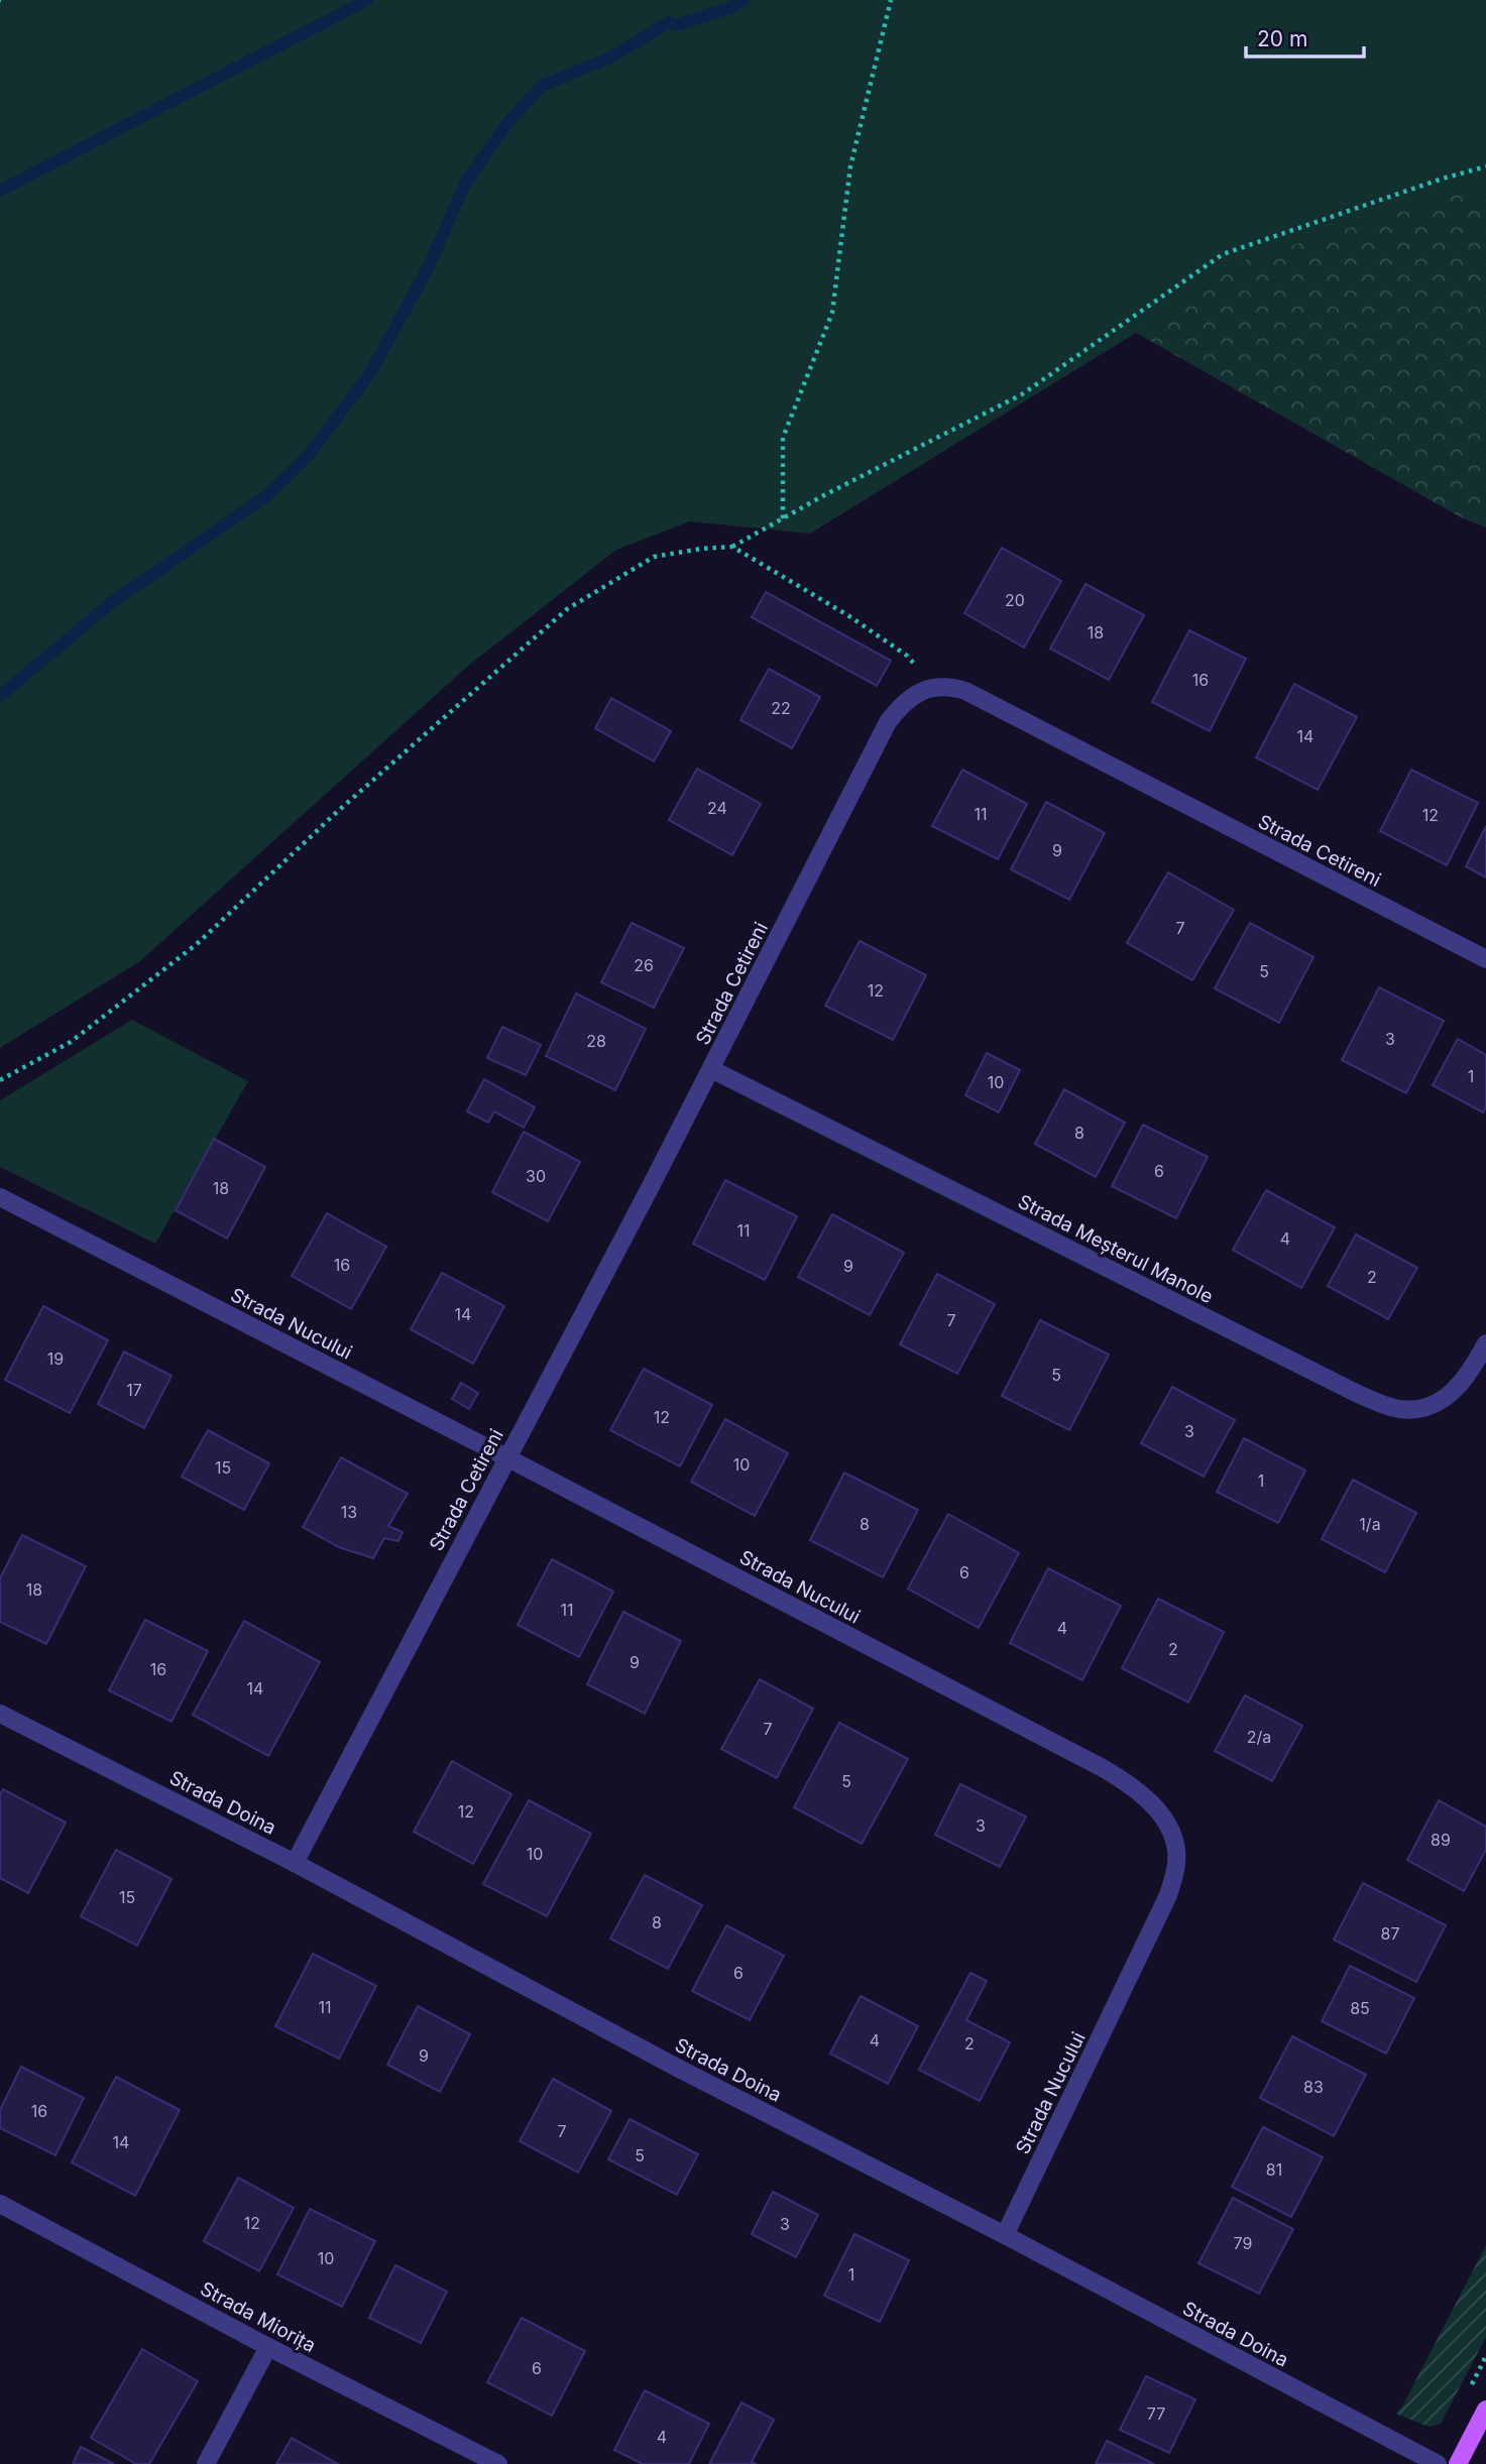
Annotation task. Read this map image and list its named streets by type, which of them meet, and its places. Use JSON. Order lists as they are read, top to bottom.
{
  "streets": {
    "street": [
      "Strada Cetireni",
      "Strada Meșterul Manole",
      "Strada Nucului",
      "Strada Doina",
      "Strada Miorița"
    ]
  },
  "crossings": [
    ["Strada Cetireni", "Strada Meșterul Manole"],
    ["Strada Cetireni", "Strada Nucului"],
    ["Strada Cetireni", "Strada Doina"],
    ["Strada Nucului", "Strada Doina"]
  ],
  "house_numbers": [
    "20",
    "18",
    "16",
    "22",
    "14",
    "24",
    "11",
    "12",
    "9",
    "7",
    "26",
    "5",
    "12",
    "3",
    "28",
    "1",
    "10",
    "8",
    "6",
    "30",
    "18",
    "11",
    "4",
    "16",
    "9",
    "2",
    "14",
    "7",
    "19",
    "5",
    "17",
    "12",
    "3",
    "10",
    "15",
    "1",
    "13",
    "8",
    "1/a",
    "6",
    "18",
    "11",
    "4",
    "2",
    "9",
    "16",
    "14",
    "7",
    "2/a",
    "5",
    "12",
    "3",
    "89",
    "10",
    "15",
    "8",
    "87",
    "6",
    "11",
    "85",
    "4",
    "2",
    "9",
    "83",
    "16",
    "7",
    "14",
    "5",
    "81",
    "12",
    "3",
    "79",
    "10",
    "1",
    "6",
    "77",
    "4"
  ],
  "scale_bar": "20 m"
}
